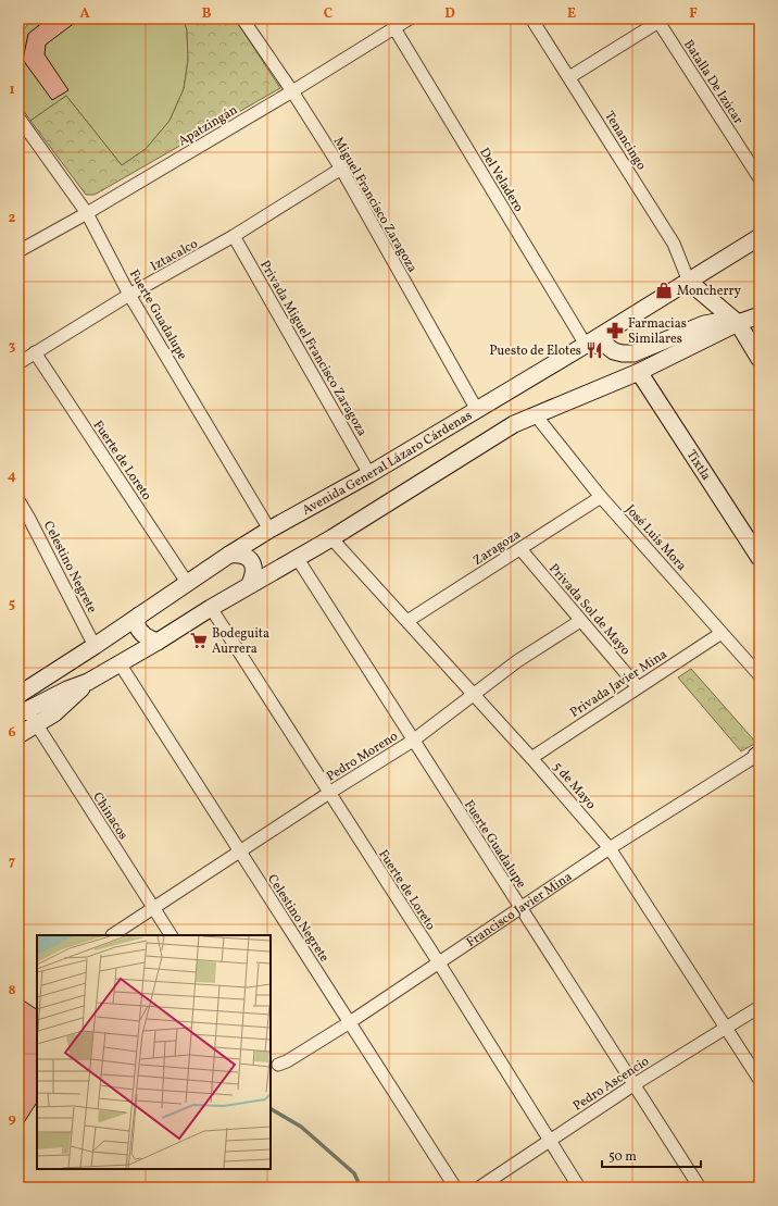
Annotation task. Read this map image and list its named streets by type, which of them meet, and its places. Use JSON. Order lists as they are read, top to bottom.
{
  "streets": {
    "street": [
      "Batalla De Izúcar",
      "Apatzingán",
      "Tenancingo",
      "Del Veladero",
      "Miguel Francisco Zaragoza",
      "Iztacalco",
      "Fuerte Guadalupe",
      "Privada Miguel Francisco Zaragoza",
      "Fuerte de Loreto",
      "Avenida General Lázaro Cárdenas",
      "Tixtla",
      "José Luis Mora",
      "Zaragoza",
      "Celestino Negrete",
      "Privada Sol de Mayo",
      "Privada Javier Mina",
      "Pedro Moreno",
      "5 de Mayo",
      "Chinacos",
      "Francisco Javier Mina",
      "Pedro Ascencio"
    ]
  },
  "crossings": [
    ["Apatzingán", "Del Veladero"],
    ["Apatzingán", "Miguel Francisco Zaragoza"],
    ["Apatzingán", "Fuerte Guadalupe"],
    ["Tenancingo", "Avenida General Lázaro Cárdenas"],
    ["Del Veladero", "Avenida General Lázaro Cárdenas"],
    ["Miguel Francisco Zaragoza", "Iztacalco"],
    ["Miguel Francisco Zaragoza", "Avenida General Lázaro Cárdenas"],
    ["Iztacalco", "Fuerte Guadalupe"],
    ["Iztacalco", "Privada Miguel Francisco Zaragoza"],
    ["Iztacalco", "Fuerte de Loreto"],
    ["Fuerte Guadalupe", "Avenida General Lázaro Cárdenas"],
    ["Fuerte Guadalupe", "Pedro Moreno"],
    ["Fuerte Guadalupe", "Francisco Javier Mina"],
    ["Fuerte Guadalupe", "Pedro Ascencio"],
    ["Privada Miguel Francisco Zaragoza", "Avenida General Lázaro Cárdenas"],
    ["Fuerte de Loreto", "Avenida General Lázaro Cárdenas"],
    ["Fuerte de Loreto", "Pedro Moreno"],
    ["Fuerte de Loreto", "Francisco Javier Mina"],
    ["Fuerte de Loreto", "Pedro Ascencio"],
    ["Avenida General Lázaro Cárdenas", "Celestino Negrete"],
    ["José Luis Mora", "Zaragoza"],
    ["José Luis Mora", "Privada Javier Mina"],
    ["Zaragoza", "Privada Sol de Mayo"],
    ["Zaragoza", "5 de Mayo"],
    ["Celestino Negrete", "Pedro Moreno"],
    ["Celestino Negrete", "Francisco Javier Mina"],
    ["Privada Sol de Mayo", "Privada Javier Mina"],
    ["Privada Sol de Mayo", "Pedro Moreno"],
    ["Privada Javier Mina", "5 de Mayo"],
    ["Pedro Moreno", "5 de Mayo"],
    ["Pedro Moreno", "Chinacos"],
    ["5 de Mayo", "Francisco Javier Mina"],
    ["5 de Mayo", "Pedro Ascencio"]
  ],
  "places": {
    "shop": ["Moncherry"],
    "pharmacy": ["Farmacias Similares"],
    "restaurant": ["Puesto de Elotes"],
    "supermarket": ["Bodeguita Aurrera"]
  },
  "scale_bar": "50 m",
  "grid": {
    "columns": [
      "A",
      "B",
      "C",
      "D",
      "E",
      "F"
    ],
    "rows": [
      "1",
      "2",
      "3",
      "4",
      "5",
      "6",
      "7",
      "8",
      "9"
    ]
  }
}
